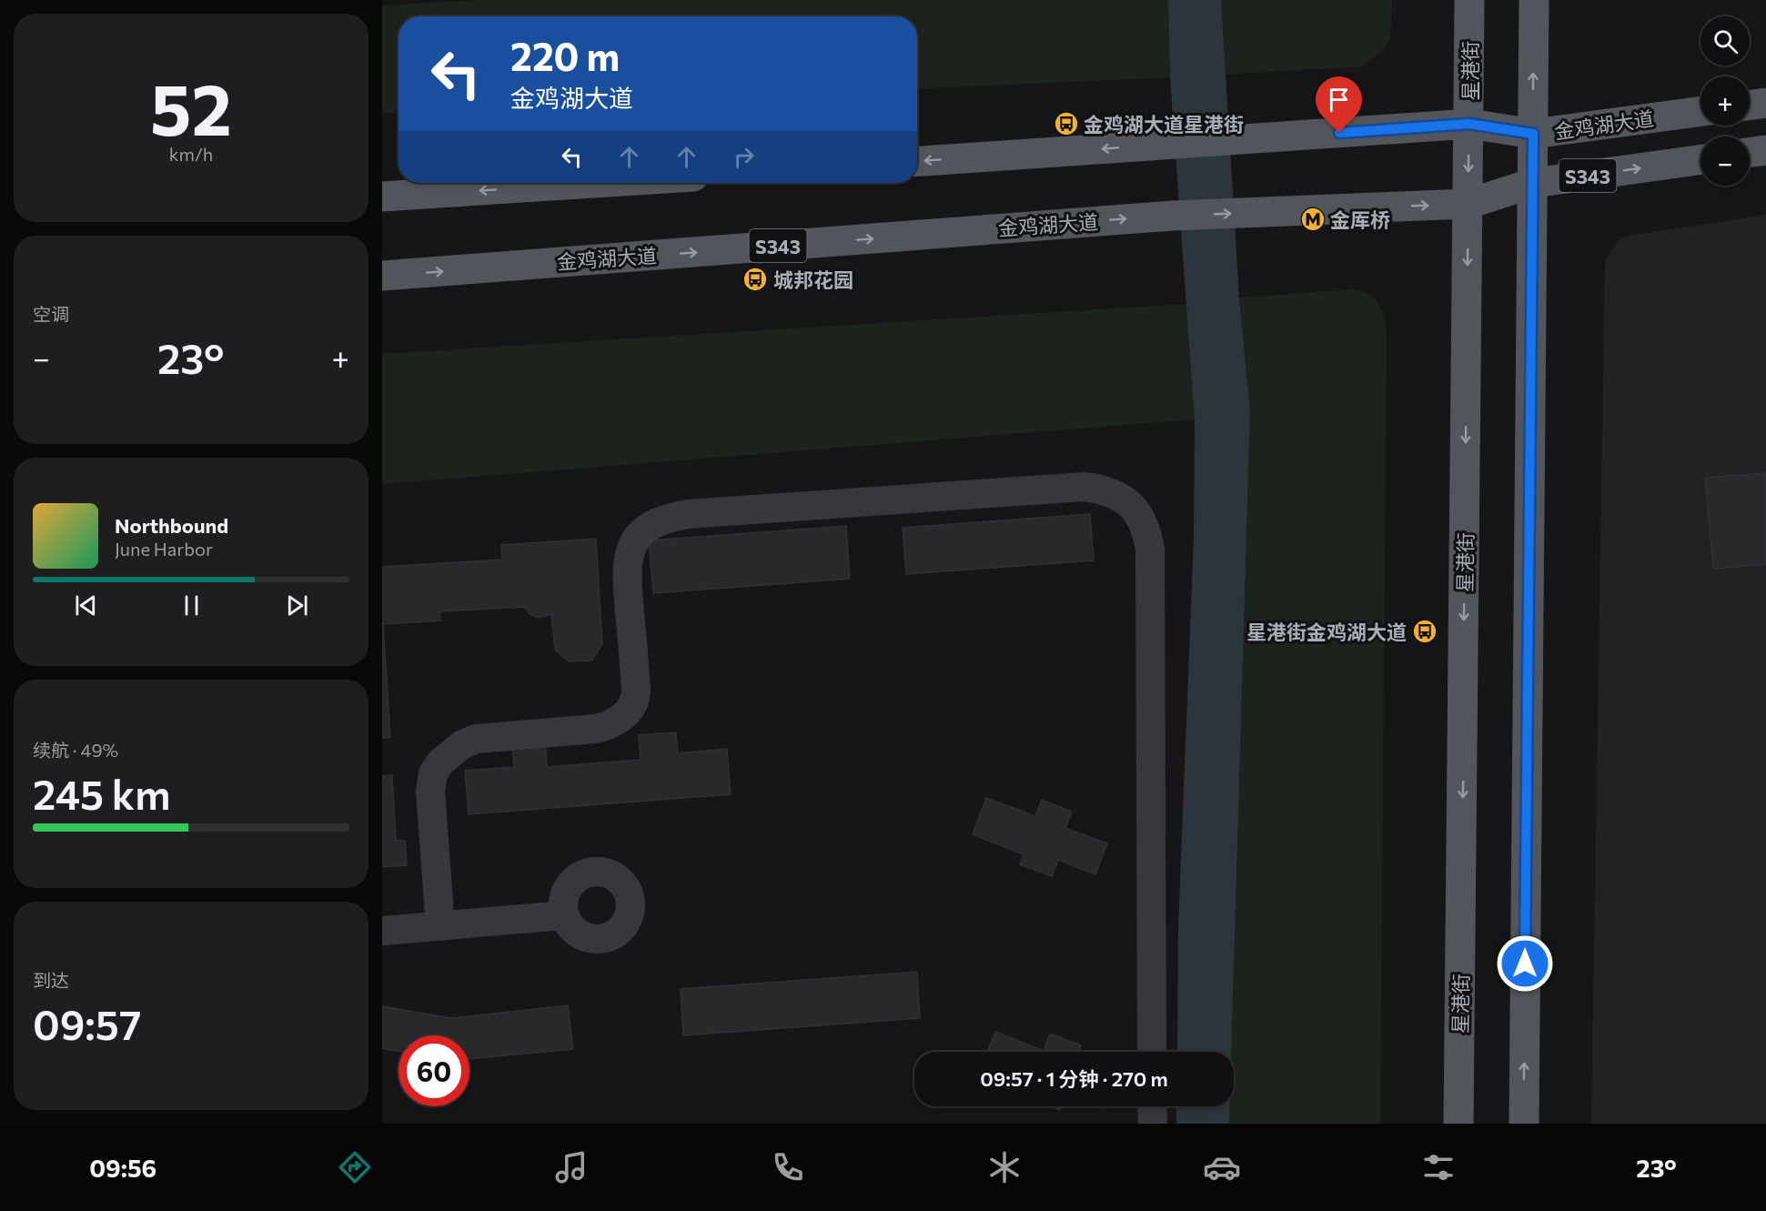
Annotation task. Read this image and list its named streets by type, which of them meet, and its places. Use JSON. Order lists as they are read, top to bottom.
{
  "streets": {
    "main road": ["星港街", "金鸡湖大道", "S343"]
  },
  "crossings": [
    ["星港街", "金鸡湖大道"]
  ],
  "places": {
    "bus stop": ["金鸡湖大道星港街", "城邦花园", "星港街金鸡湖大道"],
    "metro station": ["金厍桥"]
  },
  "page": {
    "tile": [
      ["52", "km/h"],
      "空调",
      ["续航 · 49%", "245 km"],
      ["到达", "09:57"]
    ],
    "map_buttons": ["+", "−"],
    "turn": ["220 m", "金鸡湖大道"],
    "heat": ["−", "23°", "+"],
    "song": ["Northbound", "June Harbor"],
    "limit": "60",
    "trip": "09:57 · 1 分钟 · 270 m",
    "tabs": ["09:56", "23°"]
  }
}
